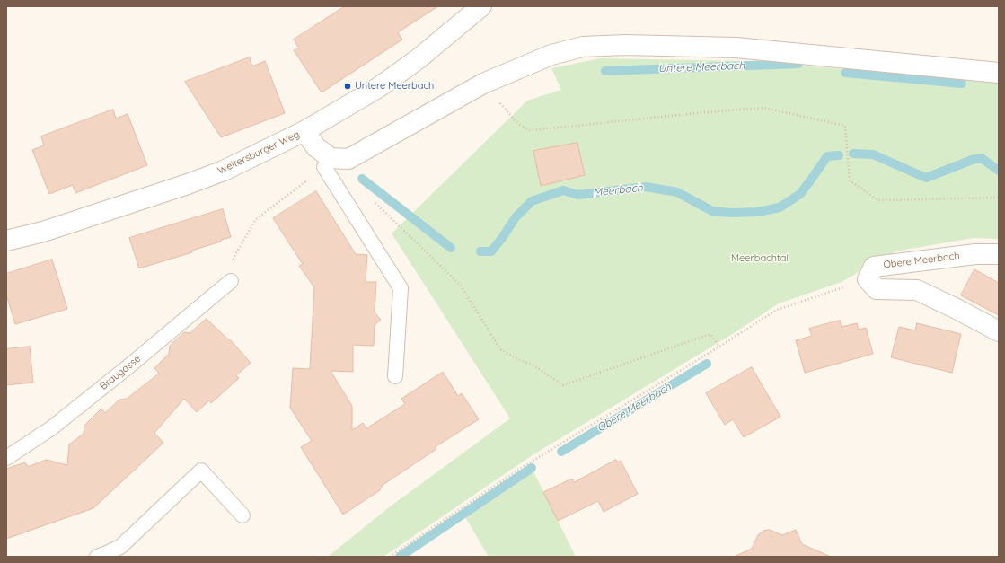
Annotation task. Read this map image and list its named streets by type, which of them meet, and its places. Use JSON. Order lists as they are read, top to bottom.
{
  "streets": {
    "street": ["Weitersburger Weg", "Obere Meerbach"],
    "lane": ["Braugasse"]
  },
  "water": ["Untere Meerbach", "Meerbach", "Obere Meerbach"],
  "parks": ["Meerbachtal"],
  "places": ["Untere Meerbach"]
}
